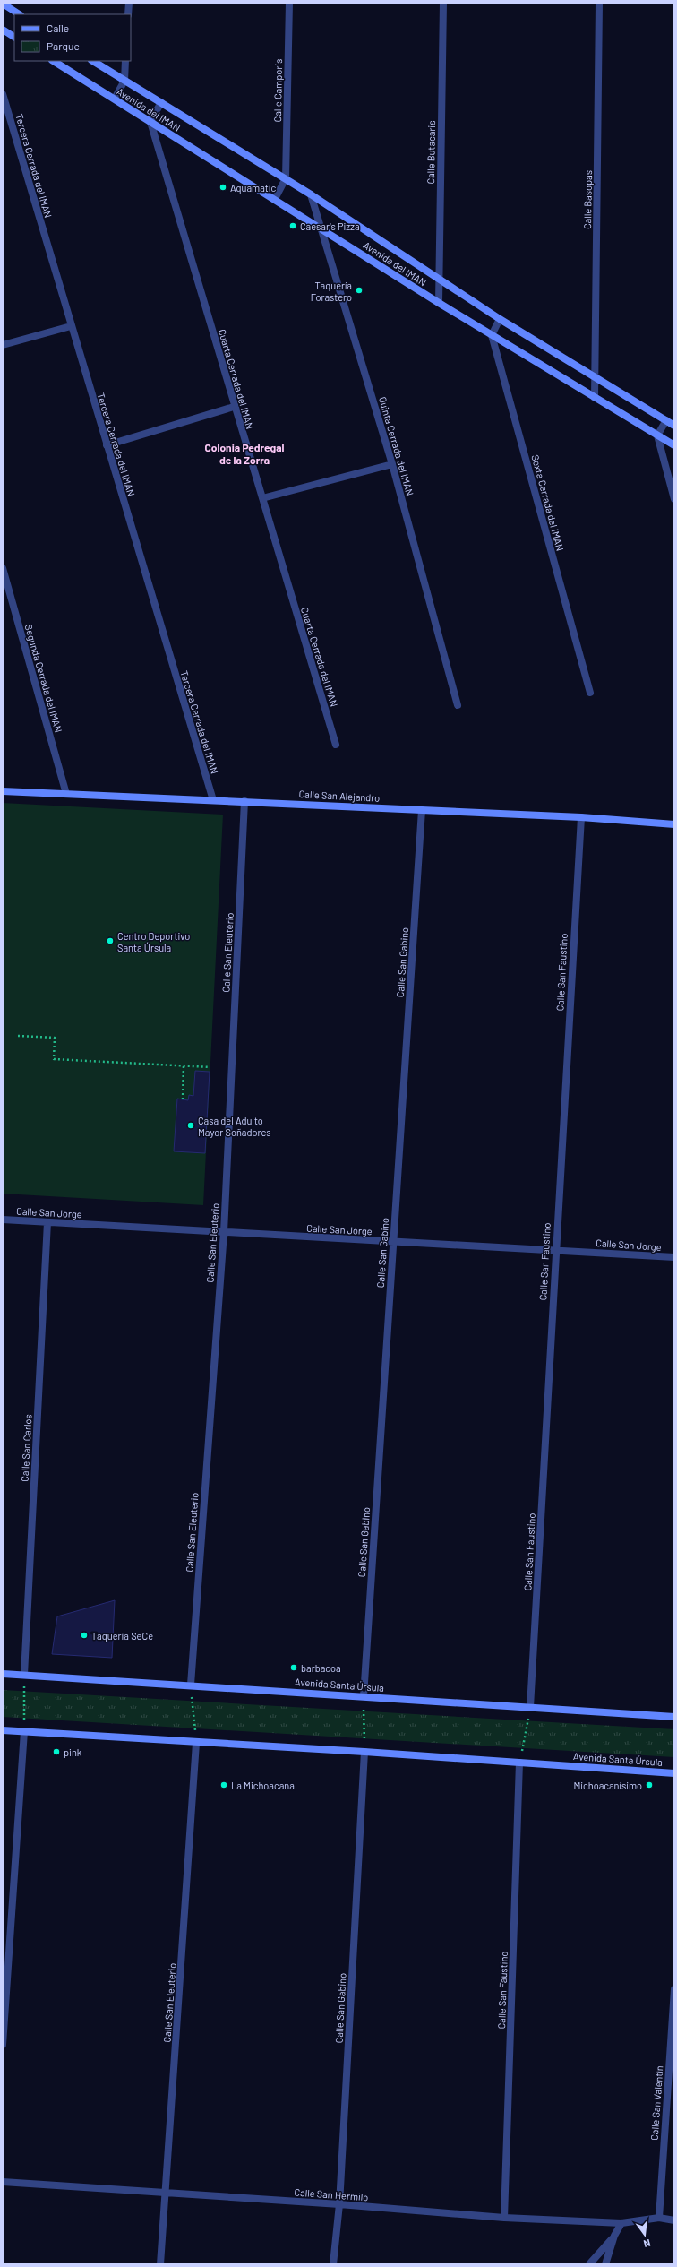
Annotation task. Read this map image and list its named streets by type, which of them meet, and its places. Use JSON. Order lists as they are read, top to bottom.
{
  "streets": {
    "street": [
      "Calle Camporis",
      "Avenida del IMAN",
      "Calle Butacaris",
      "Tercera Cerrada del IMAN",
      "Calle Basopas",
      "Cuarta Cerrada del IMAN",
      "Quinta Cerrada del IMAN",
      "Sexta Cerrada del IMAN",
      "Segunda Cerrada del IMAN",
      "Calle San Alejandro",
      "Calle San Eleuterio",
      "Calle San Gabino",
      "Calle San Faustino",
      "Calle San Jorge",
      "Calle San Carlos",
      "Avenida Santa Úrsula",
      "Calle San Valentín",
      "Calle San Hermilo"
    ]
  },
  "crossings": [
    ["Calle Camporis", "Avenida del IMAN"],
    ["Avenida del IMAN", "Calle Butacaris"],
    ["Avenida del IMAN", "Calle Basopas"],
    ["Avenida del IMAN", "Cuarta Cerrada del IMAN"],
    ["Avenida del IMAN", "Quinta Cerrada del IMAN"],
    ["Avenida del IMAN", "Sexta Cerrada del IMAN"],
    ["Tercera Cerrada del IMAN", "Calle San Alejandro"],
    ["Segunda Cerrada del IMAN", "Calle San Alejandro"],
    ["Calle San Alejandro", "Calle San Eleuterio"],
    ["Calle San Alejandro", "Calle San Gabino"],
    ["Calle San Alejandro", "Calle San Faustino"],
    ["Calle San Eleuterio", "Calle San Jorge"],
    ["Calle San Eleuterio", "Avenida Santa Úrsula"],
    ["Calle San Eleuterio", "Calle San Hermilo"],
    ["Calle San Gabino", "Calle San Jorge"],
    ["Calle San Gabino", "Avenida Santa Úrsula"],
    ["Calle San Gabino", "Calle San Hermilo"],
    ["Calle San Faustino", "Calle San Jorge"],
    ["Calle San Faustino", "Avenida Santa Úrsula"],
    ["Calle San Faustino", "Calle San Hermilo"],
    ["Calle San Jorge", "Calle San Carlos"],
    ["Calle San Carlos", "Avenida Santa Úrsula"],
    ["Calle San Valentín", "Calle San Hermilo"]
  ],
  "districts": ["Colonia Pedregal de la Zorra"],
  "places": [
    "Aquamatic",
    "Caesar's Pizza",
    "Taquería Forastero",
    "Centro Deportivo Santa Úrsula",
    "Casa del Adulto Mayor Soñadores",
    "Taqueria SeCe",
    "barbacoa",
    "pink",
    "La Michoacana",
    "Michoacanísimo"
  ],
  "legend": ["Calle", "Parque"],
  "north": "bottom"
}
